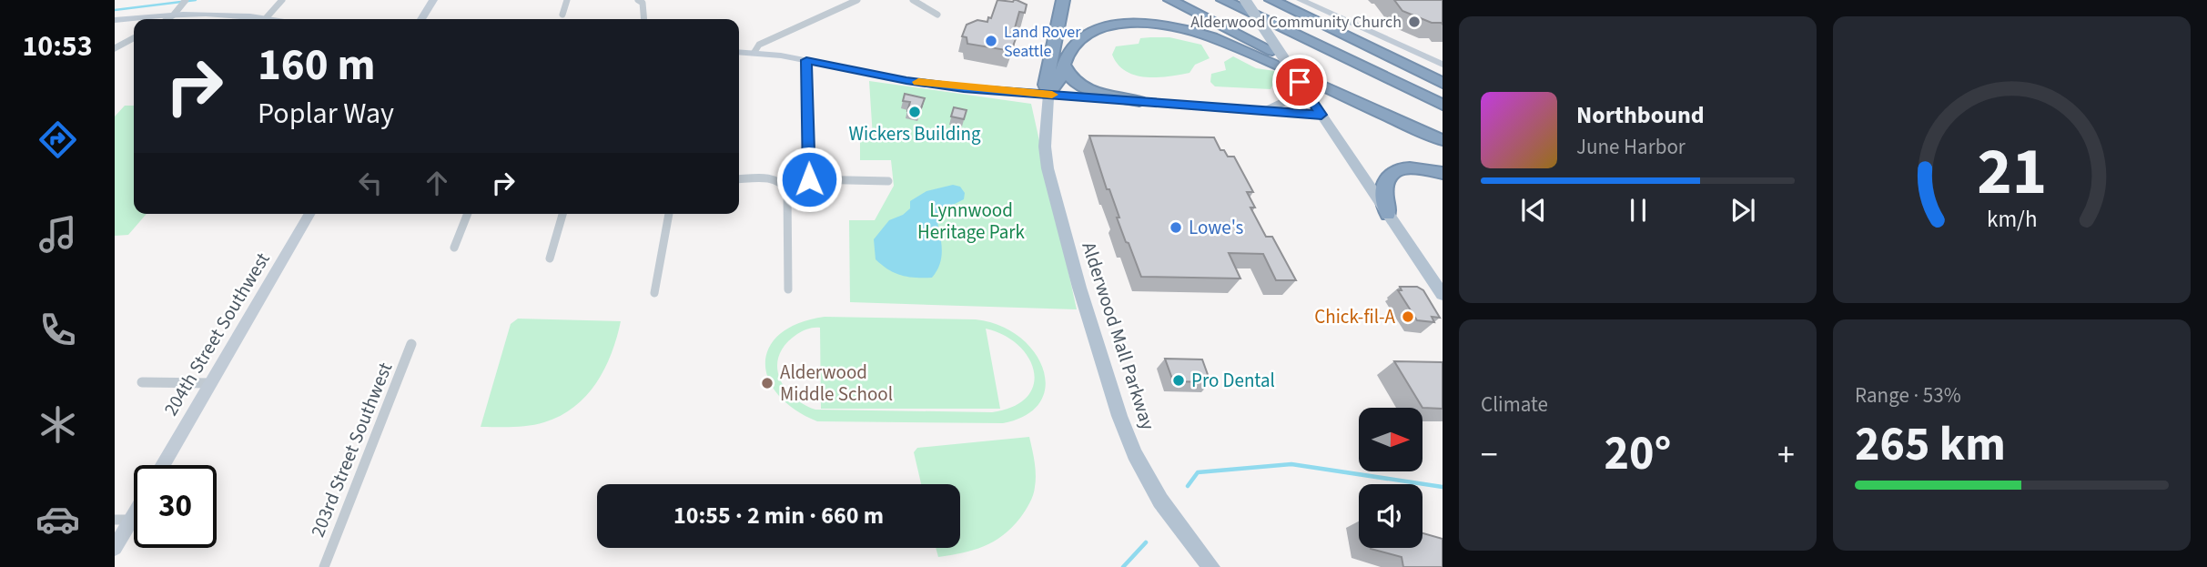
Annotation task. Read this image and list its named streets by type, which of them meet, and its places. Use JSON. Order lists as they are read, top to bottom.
{
  "streets": {
    "main road": ["204th Street Southwest", "Alderwood Mall Parkway"],
    "street": ["203rd Street Southwest"]
  },
  "parks": ["Lynnwood Heritage Park"],
  "places": [
    "Alderwood Community Church",
    "Land Rover Seattle",
    "Wickers Building",
    "Lowe's",
    "Chick-fil-A",
    "Pro Dental",
    "Alderwood Middle School"
  ],
  "north": "right",
  "page": {
    "tabs": "10:53",
    "turn": ["160 m", "Poplar Way"],
    "song": ["Northbound", "June Harbor"],
    "tile": [
      "Climate",
      ["Range · 53%", "265 km"]
    ],
    "heat": ["−", "20°", "+"],
    "limit": "30",
    "trip": "10:55 · 2 min · 660 m",
    "gauge": ["21", "km/h"]
  }
}
